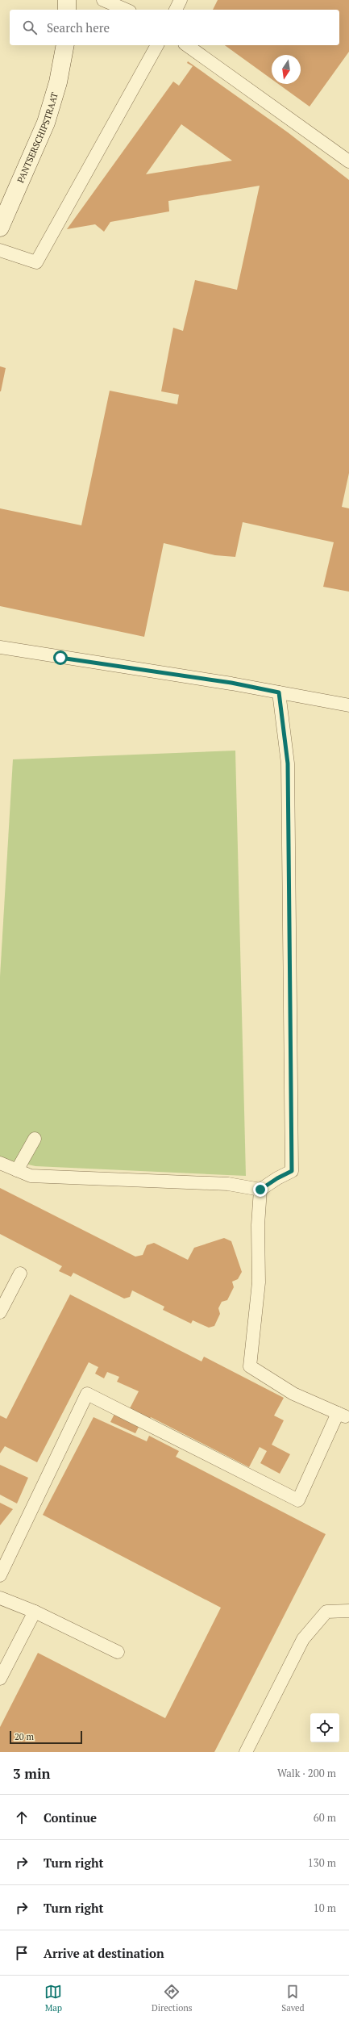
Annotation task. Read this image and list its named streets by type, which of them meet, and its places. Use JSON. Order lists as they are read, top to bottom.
{
  "streets": {
    "main road": ["PANTSERSCHIPSTRAAT"]
  },
  "scale_bar": "20 m",
  "north": "bottom",
  "page": {
    "search": "Search here",
    "scale": "20 m",
    "heading": ["3 min", "Walk · 200 m"],
    "list": [
      ["Continue", "60 m"],
      ["Turn right", "130 m"],
      ["Turn right", "10 m"],
      "Arrive at destination"
    ],
    "nav": ["Map", "Directions", "Saved"]
  }
}
